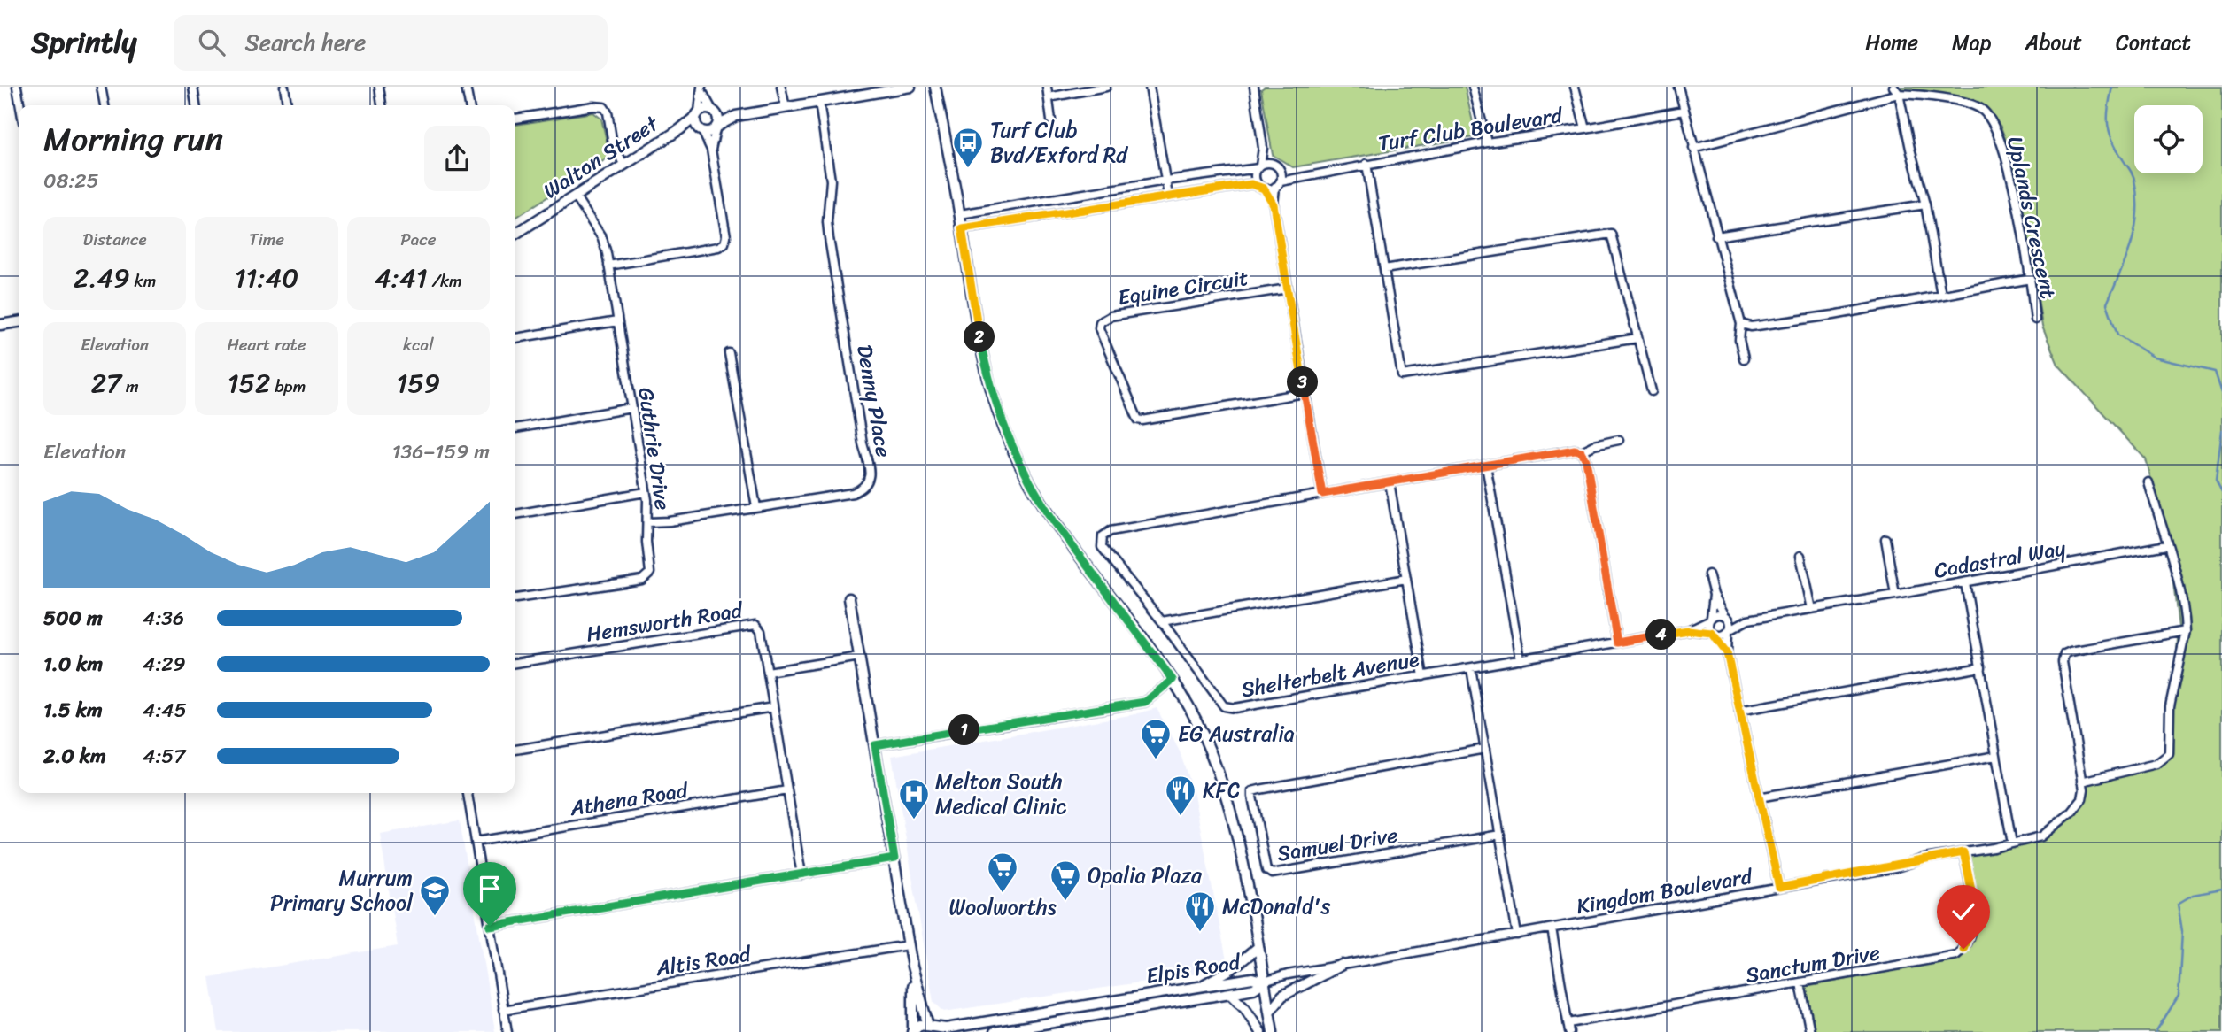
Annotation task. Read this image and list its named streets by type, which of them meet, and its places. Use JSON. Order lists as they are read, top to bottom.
{
  "streets": {
    "street": [
      "Turf Club Boulevard",
      "Walton Street",
      "Uplands Crescent",
      "Equine Circuit",
      "Denny Place",
      "Guthrie Drive",
      "Cadastral Way",
      "Hemsworth Road",
      "Shelterbelt Avenue",
      "Athena Road",
      "Samuel Drive",
      "Kingdom Boulevard",
      "Altis Road",
      "Sanctum Drive",
      "Elpis Road"
    ]
  },
  "crossings": [
    ["Walton Street", "Guthrie Drive"],
    ["Denny Place", "Guthrie Drive"],
    ["Hemsworth Road", "Athena Road"],
    ["Kingdom Boulevard", "Sanctum Drive"],
    ["Kingdom Boulevard", "Elpis Road"]
  ],
  "places": {
    "bus stop": ["Turf Club Bvd/Exford Rd"],
    "supermarket": ["EG Australia", "Woolworths", "Opalia Plaza"],
    "restaurant": ["KFC", "McDonald's"],
    "hospital": ["Melton South Medical Clinic"],
    "school or university": ["Murrum Primary School"]
  },
  "page": {
    "header": "Sprintly",
    "search": "Search here",
    "nav": [
      "Home",
      "Map",
      "About",
      "Contact"
    ],
    "heading": ["Morning run", "08:25"],
    "stats": [
      ["Distance", "2.49 km"],
      ["Time", "11:40"],
      ["Pace", "4:41 /km"],
      ["Elevation", "27 m"],
      ["Heart rate", "152 bpm"],
      ["kcal", "159"]
    ],
    "pins": [
      "2",
      "3",
      "4",
      "1"
    ],
    "chart": ["Elevation", "136–159 m"],
    "list": [
      {
        "name": "500 m",
        "note": "4:36"
      },
      {
        "name": "1.0 km",
        "note": "4:29"
      },
      {
        "name": "1.5 km",
        "note": "4:45"
      },
      {
        "name": "2.0 km",
        "note": "4:57"
      }
    ]
  }
}
